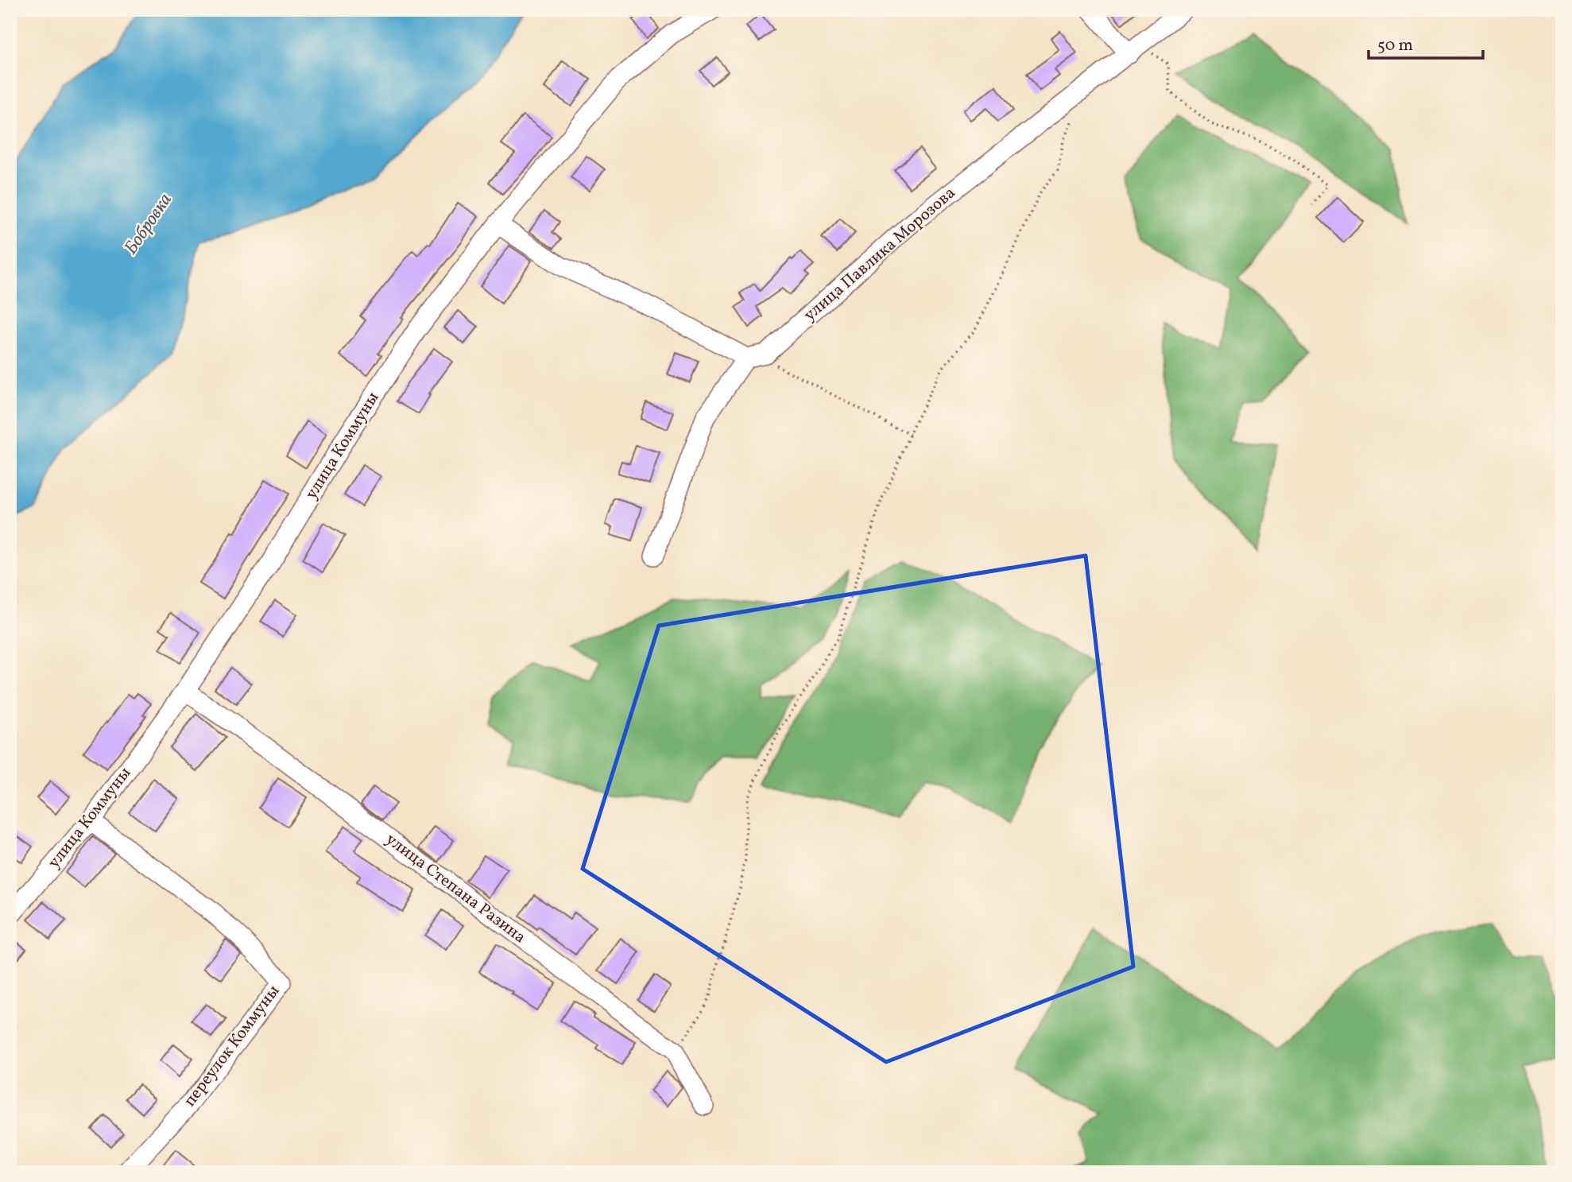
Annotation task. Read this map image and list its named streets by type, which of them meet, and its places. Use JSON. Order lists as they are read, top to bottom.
{
  "streets": {
    "street": [
      "улица Павлика Морозова",
      "улица Коммуны",
      "улица Степана Разина",
      "переулок Коммуны"
    ]
  },
  "crossings": [
    ["улица Коммуны", "улица Степана Разина"],
    ["улица Коммуны", "переулок Коммуны"]
  ],
  "water": ["Бобровка"],
  "scale_bar": "50 m"
}
